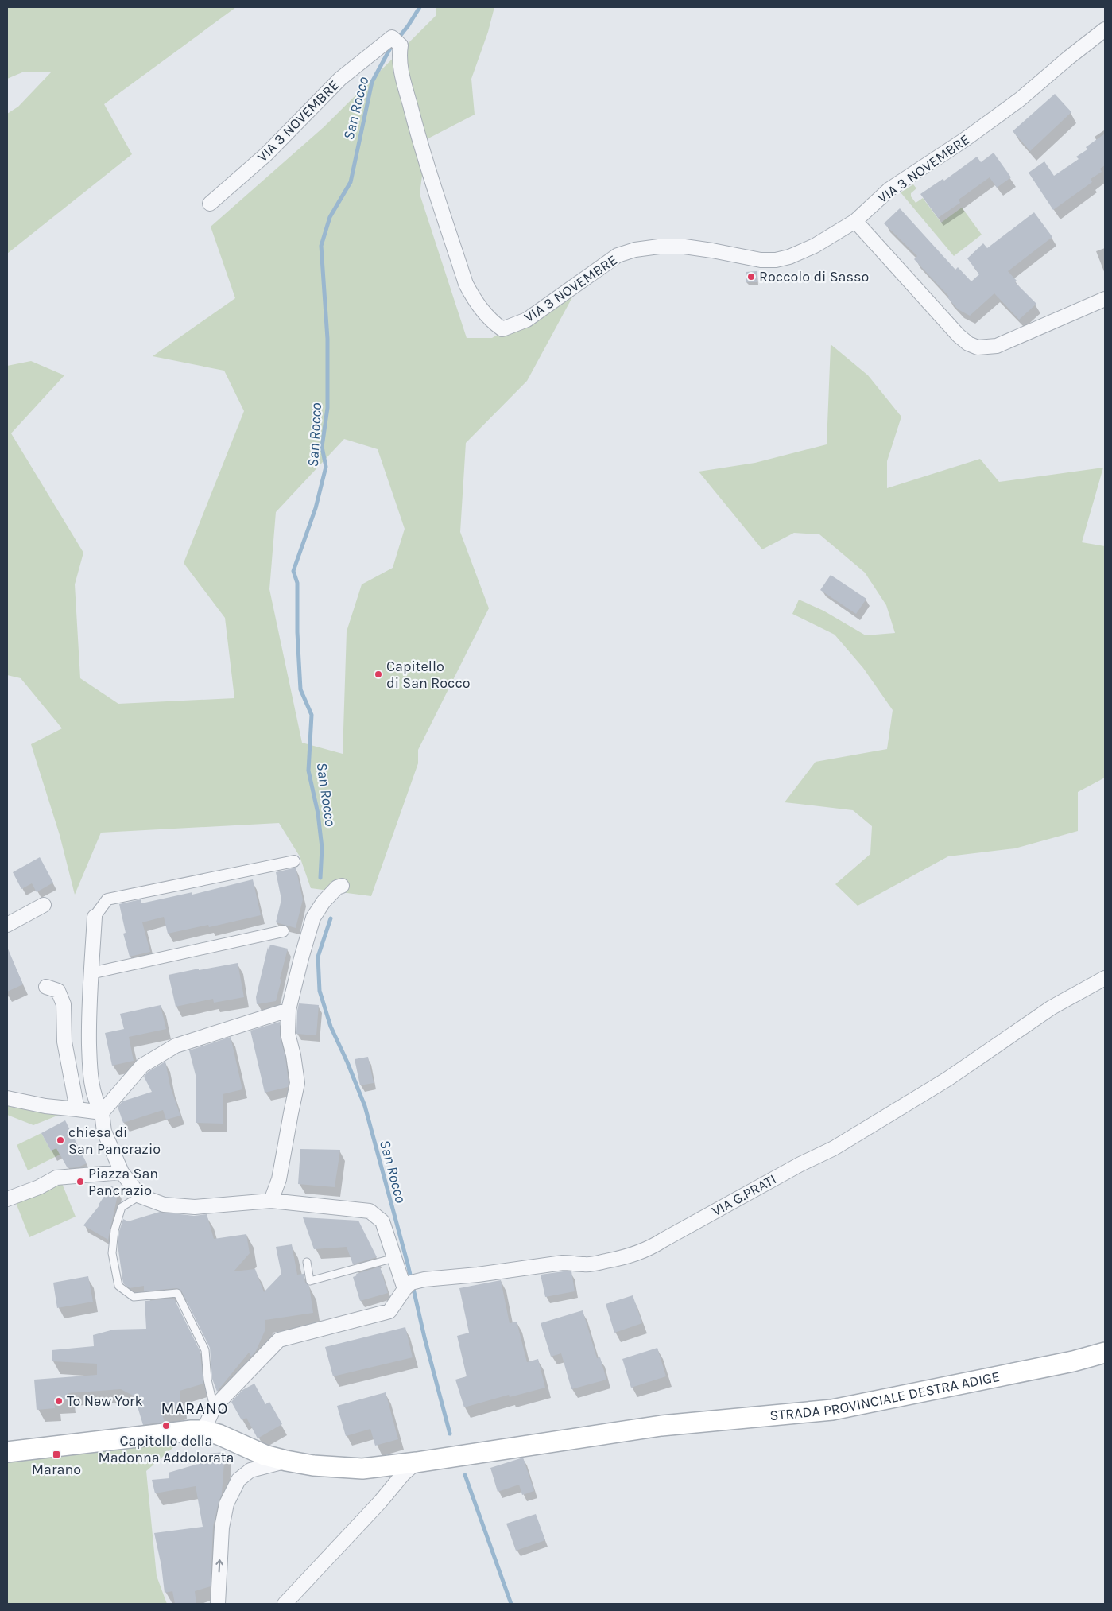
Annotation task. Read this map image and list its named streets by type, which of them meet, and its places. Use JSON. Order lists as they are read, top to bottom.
{
  "streets": {
    "main road": ["STRADA PROVINCIALE DESTRA ADIGE"],
    "street": ["VIA 3 NOVEMBRE", "VIA G.PRATI"]
  },
  "districts": ["MARANO"],
  "water": ["San Rocco"],
  "places": {
    "other": [
      "Roccolo di Sasso",
      "Capitello di San Rocco",
      "chiesa di San Pancrazio",
      "Piazza San Pancrazio",
      "To New York",
      "Capitello della Madonna Addolorata"
    ],
    "transit": ["Marano"]
  }
}
